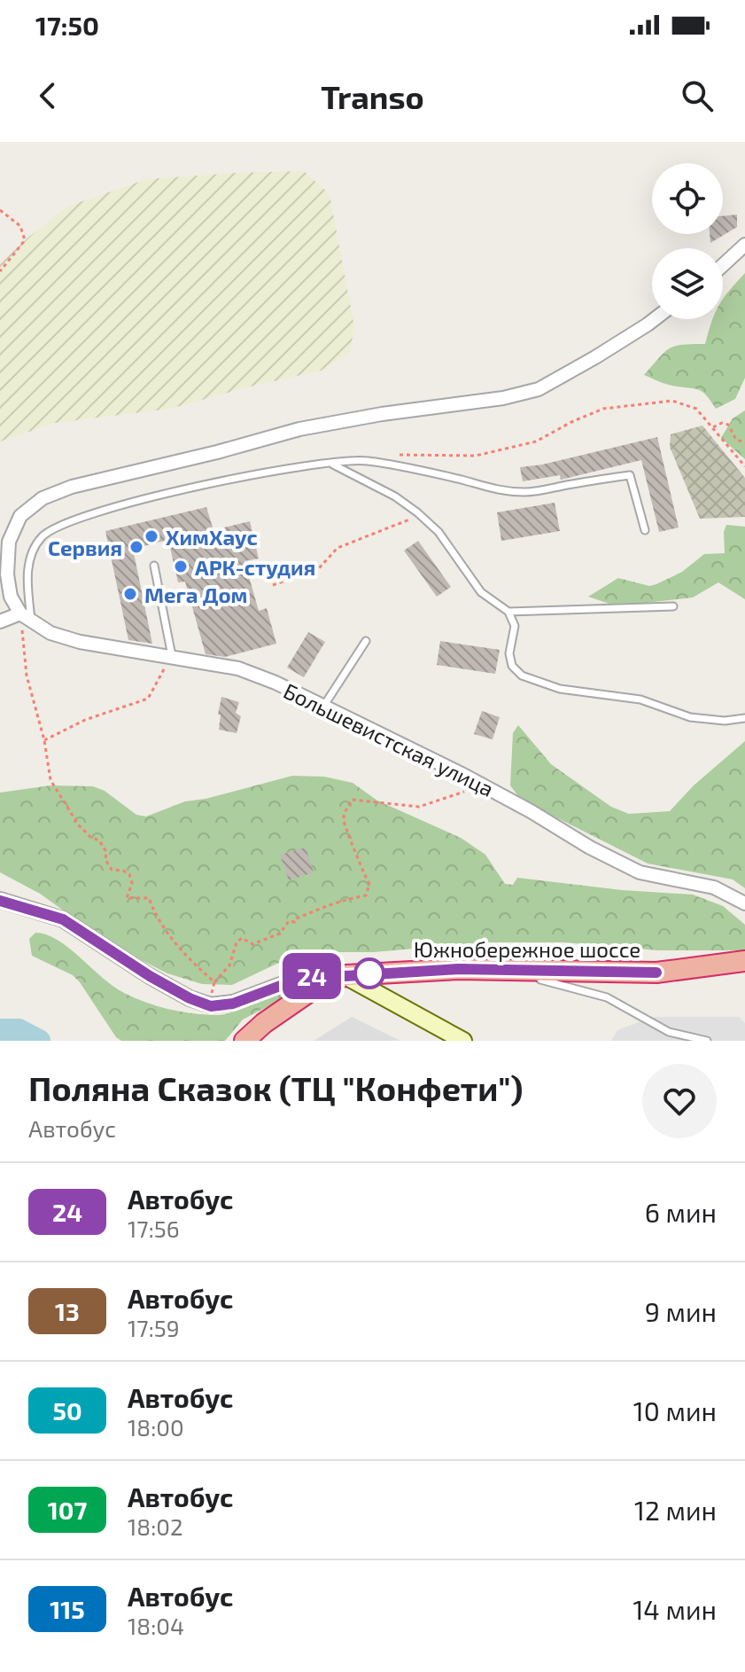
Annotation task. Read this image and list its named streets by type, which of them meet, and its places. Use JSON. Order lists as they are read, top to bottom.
{
  "streets": {
    "highway": ["Южнобережное шоссе"],
    "street": ["Большевистская улица"]
  },
  "places": [
    "ХимХаус",
    "Сервия",
    "АРК-студия",
    "Мега Дом"
  ],
  "lines": ["bus line 24"],
  "page": {
    "status": "17:50",
    "header": "Transo",
    "on_map": "24",
    "heading": ["Поляна Сказок (ТЦ \"Конфети\")", "Автобус"],
    "list": [
      {
        "mark": "24",
        "name": "Автобус",
        "note": "17:56",
        "value": "6 мин"
      },
      {
        "mark": "13",
        "name": "Автобус",
        "note": "17:59",
        "value": "9 мин"
      },
      {
        "mark": "50",
        "name": "Автобус",
        "note": "18:00",
        "value": "10 мин"
      },
      {
        "mark": "107",
        "name": "Автобус",
        "note": "18:02",
        "value": "12 мин"
      },
      {
        "mark": "115",
        "name": "Автобус",
        "note": "18:04",
        "value": "14 мин"
      }
    ]
  }
}
